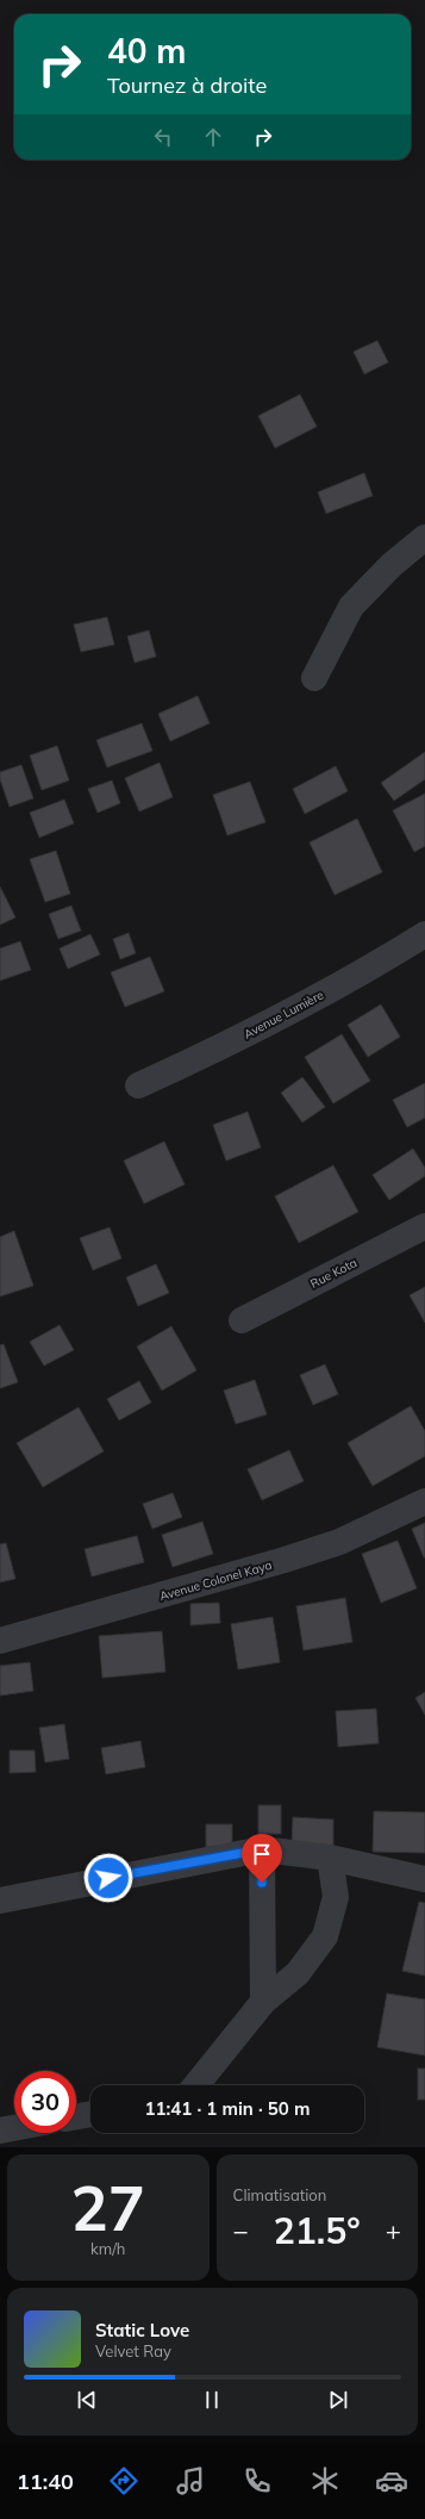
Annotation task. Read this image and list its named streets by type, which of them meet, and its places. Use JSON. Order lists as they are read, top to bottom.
{
  "streets": {
    "street": ["Avenue Lumière", "Rue Kota", "Avenue Colonel Kaya"]
  },
  "page": {
    "turn": ["40 m", "Tournez à droite"],
    "limit": "30",
    "trip": "11:41 · 1 min · 50 m",
    "tile": [
      ["27", "km/h"],
      "Climatisation"
    ],
    "heat": ["−", "21.5°", "+"],
    "song": ["Static Love", "Velvet Ray"],
    "tabs": "11:40"
  }
}
